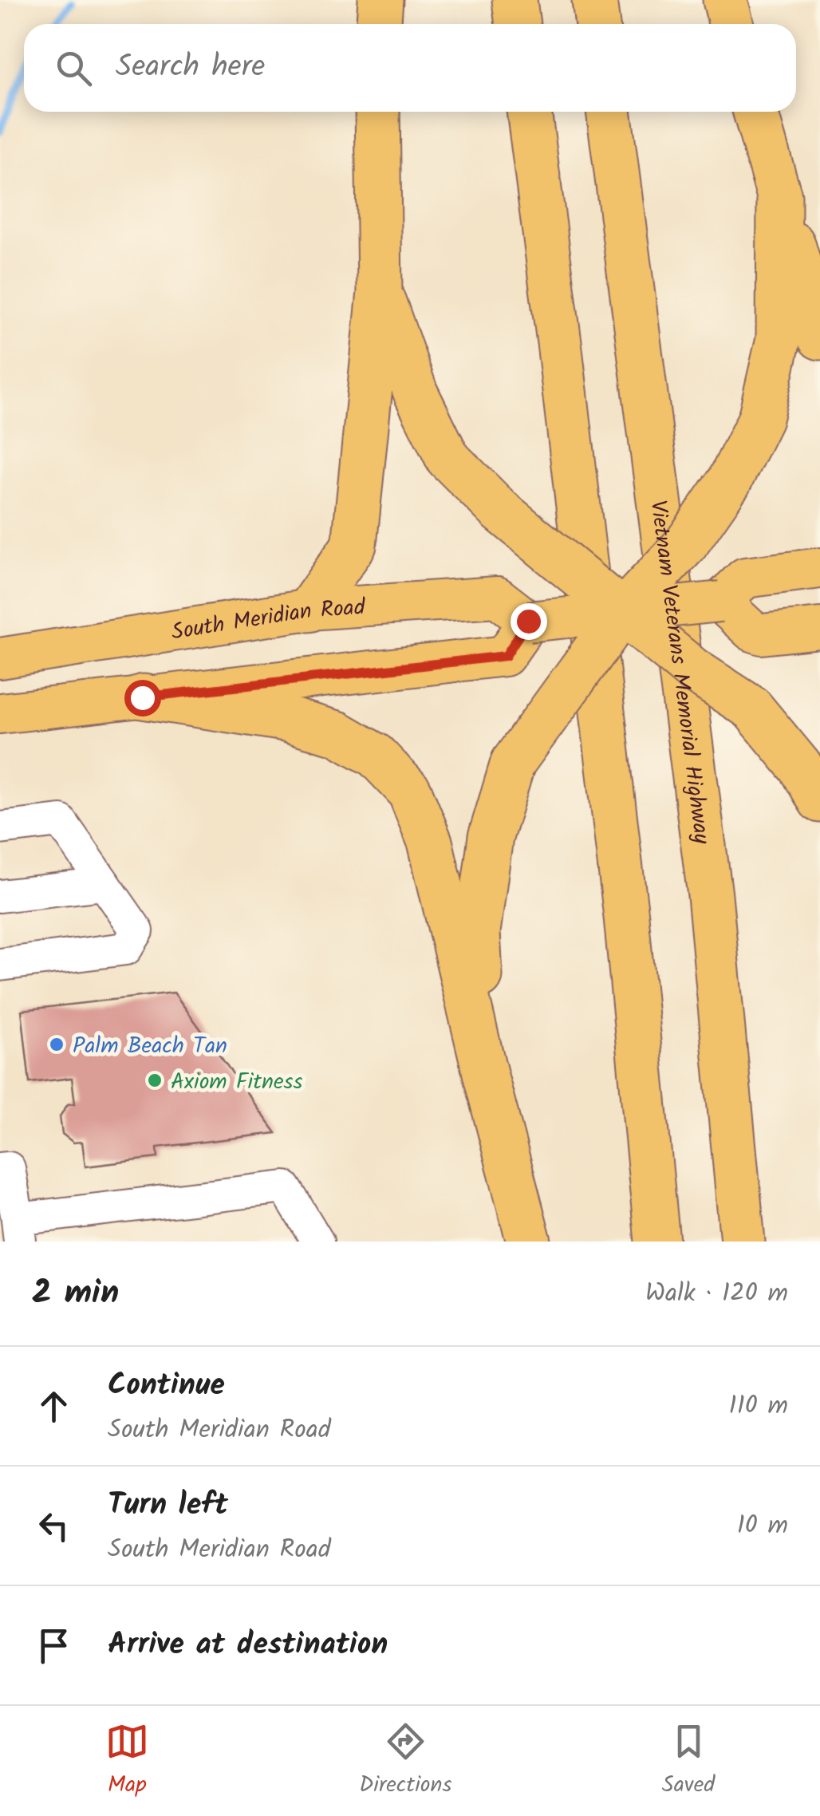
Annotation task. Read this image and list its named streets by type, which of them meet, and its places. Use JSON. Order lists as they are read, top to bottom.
{
  "streets": {
    "highway": ["Vietnam Veterans Memorial Highway"],
    "main road": ["South Meridian Road"]
  },
  "places": ["Palm Beach Tan", "Axiom Fitness"],
  "page": {
    "search": "Search here",
    "heading": ["2 min", "Walk · 120 m"],
    "list": [
      ["Continue", "South Meridian Road", "110 m"],
      ["Turn left", "South Meridian Road", "10 m"],
      "Arrive at destination"
    ],
    "nav": ["Map", "Directions", "Saved"]
  }
}
